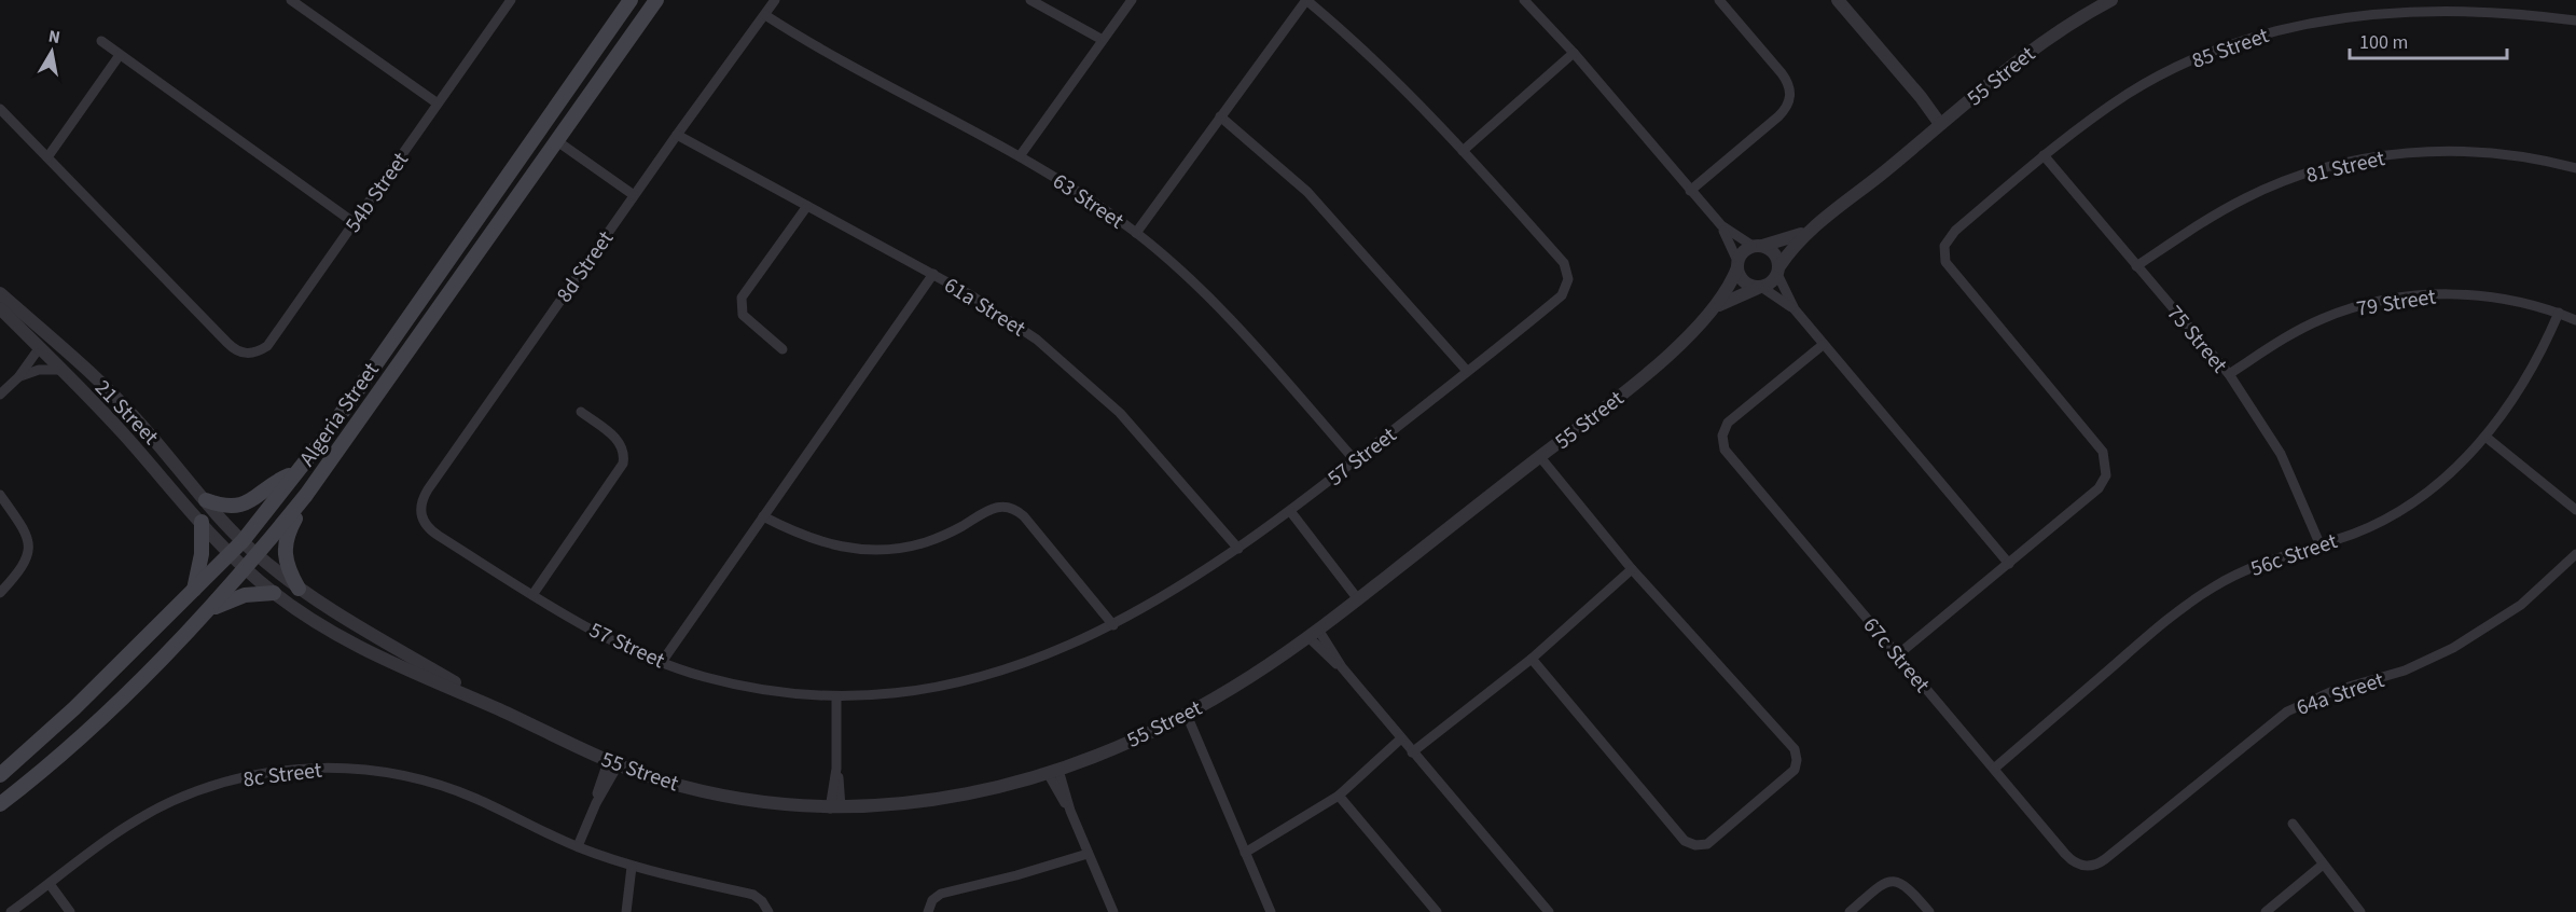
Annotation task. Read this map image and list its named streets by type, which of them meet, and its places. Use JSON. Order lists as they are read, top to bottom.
{
  "streets": {
    "main road": ["Algeria Street"],
    "street": [
      "85 Street",
      "55 Street",
      "81 Street",
      "54b Street",
      "63 Street",
      "8d Street",
      "79 Street",
      "61a Street",
      "75 Street",
      "21 Street",
      "57 Street",
      "56c Street",
      "67c Street",
      "64a Street",
      "8c Street"
    ]
  },
  "crossings": [
    ["85 Street", "75 Street"],
    ["55 Street", "21 Street"],
    ["55 Street", "Algeria Street"],
    ["81 Street", "75 Street"],
    ["63 Street", "8d Street"],
    ["63 Street", "57 Street"],
    ["8d Street", "61a Street"],
    ["8d Street", "57 Street"],
    ["79 Street", "75 Street"],
    ["79 Street", "56c Street"],
    ["61a Street", "57 Street"],
    ["75 Street", "56c Street"],
    ["21 Street", "Algeria Street"],
    ["56c Street", "67c Street"],
    ["67c Street", "64a Street"]
  ],
  "scale_bar": "100 m",
  "north": "top"
}
